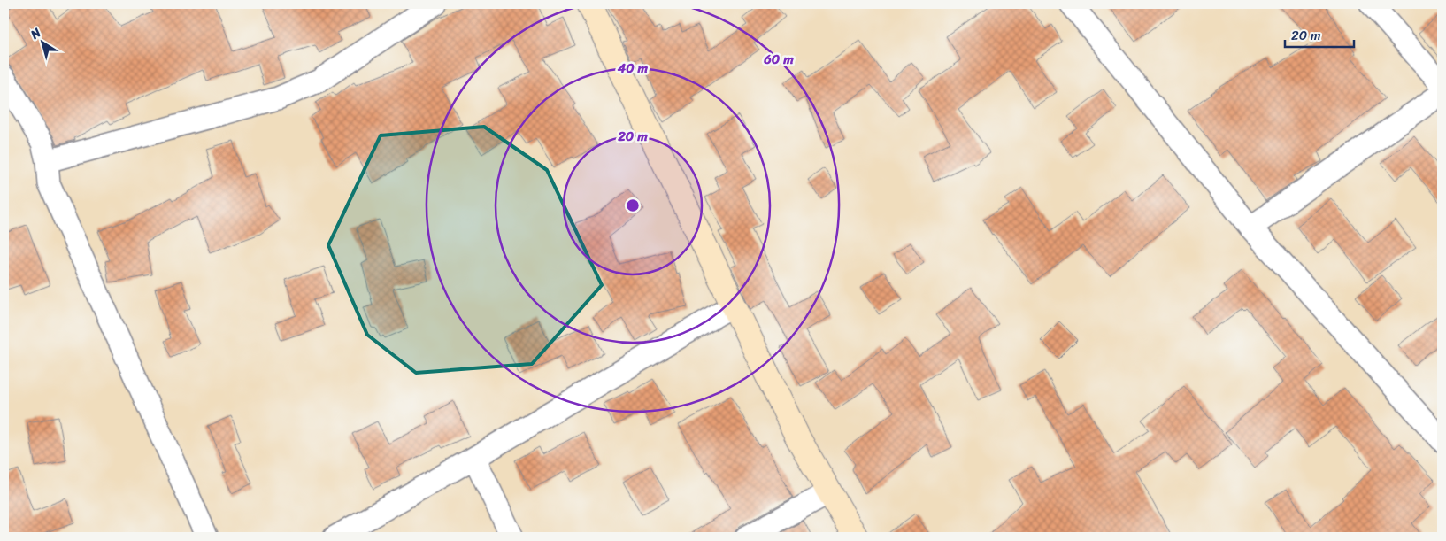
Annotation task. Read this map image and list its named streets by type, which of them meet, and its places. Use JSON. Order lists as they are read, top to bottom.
{
  "scale_bar": "20 m",
  "north": "top left",
  "rings": ["60 m", "40 m", "20 m"]
}
